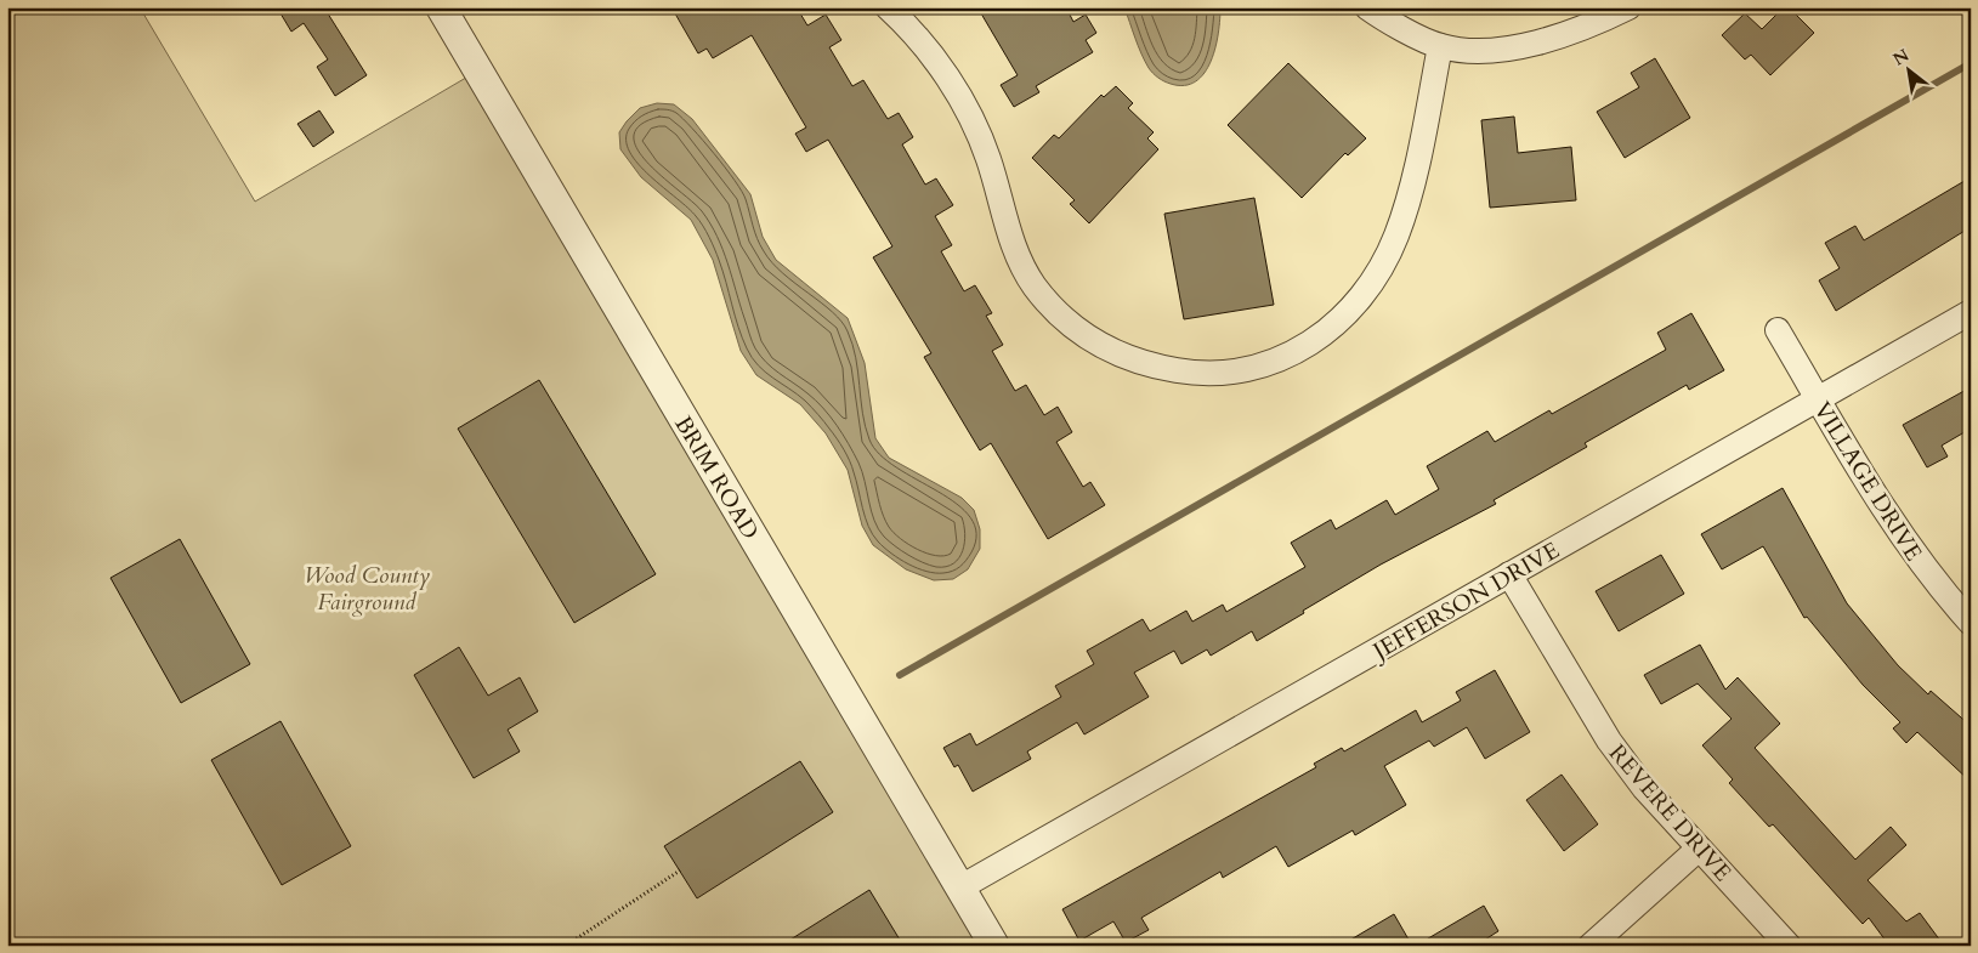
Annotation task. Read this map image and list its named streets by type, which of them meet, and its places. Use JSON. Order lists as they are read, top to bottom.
{
  "streets": {
    "street": [
      "BRIM ROAD",
      "VILLAGE DRIVE",
      "JEFFERSON DRIVE",
      "REVERE DRIVE"
    ]
  },
  "crossings": [
    ["BRIM ROAD", "JEFFERSON DRIVE"],
    ["VILLAGE DRIVE", "JEFFERSON DRIVE"],
    ["JEFFERSON DRIVE", "REVERE DRIVE"]
  ],
  "parks": ["Wood County Fairground"],
  "north": "top left"
}
